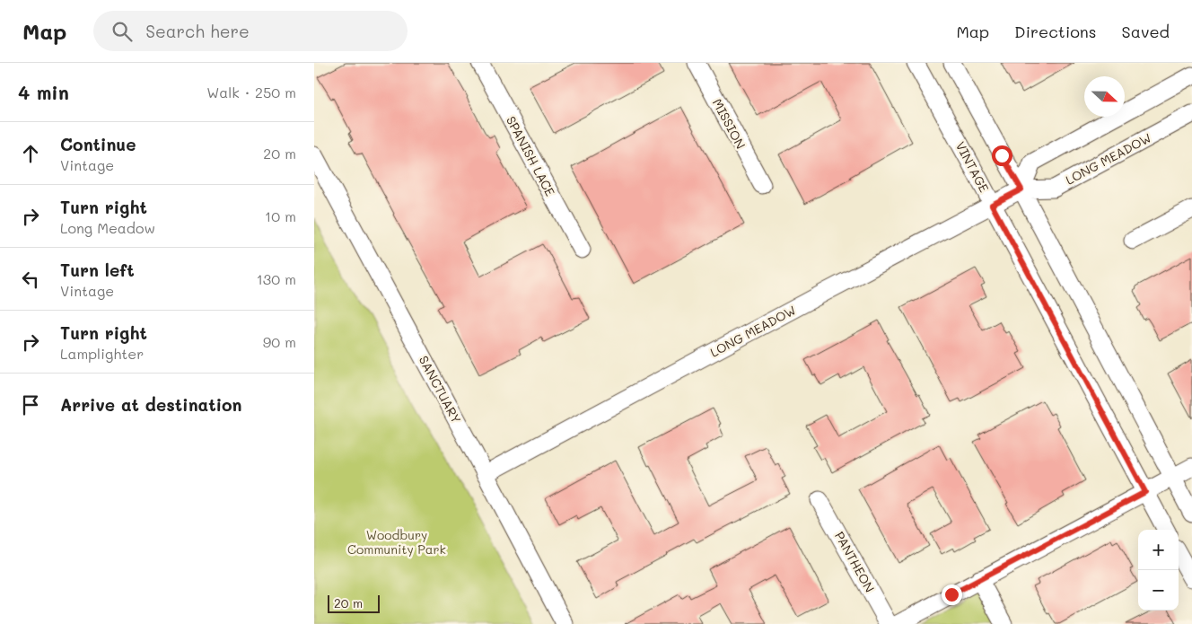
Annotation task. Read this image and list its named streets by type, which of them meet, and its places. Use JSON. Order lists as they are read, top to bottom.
{
  "streets": {
    "street": [
      "MISSION",
      "SPANISH LACE",
      "LONG MEADOW",
      "VINTAGE",
      "SANCTUARY",
      "PANTHEON"
    ]
  },
  "crossings": [
    ["LONG MEADOW", "VINTAGE"],
    ["LONG MEADOW", "SANCTUARY"]
  ],
  "parks": ["Woodbury Community Park"],
  "scale_bar": "20 m",
  "north": "right",
  "page": {
    "header": "Map",
    "search": "Search here",
    "nav": ["Map", "Directions", "Saved"],
    "heading": ["4 min", "Walk · 250 m"],
    "list": [
      ["Continue", "Vintage", "20 m"],
      ["Turn right", "Long Meadow", "10 m"],
      ["Turn left", "Vintage", "130 m"],
      ["Turn right", "Lamplighter", "90 m"],
      "Arrive at destination"
    ],
    "map_buttons": ["+", "−"],
    "scale": "20 m"
  }
}
